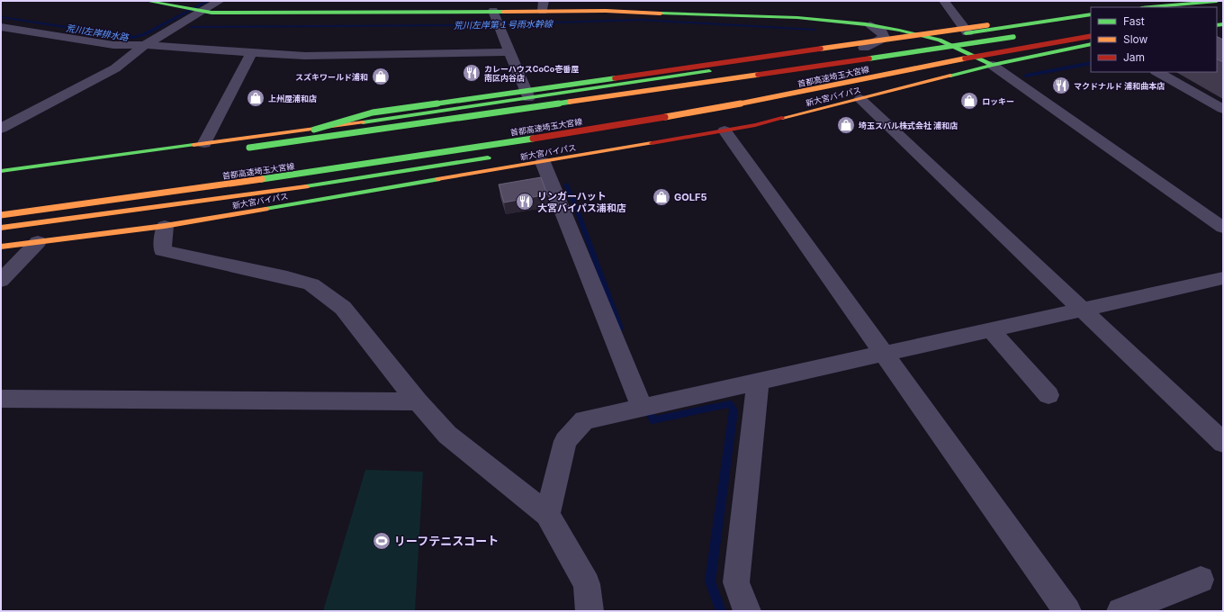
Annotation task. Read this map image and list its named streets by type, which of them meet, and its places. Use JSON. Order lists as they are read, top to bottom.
{
  "streets": {
    "main road": ["首都高速埼玉大宮線", "新大宮バイパス"]
  },
  "water": ["荒川左岸第１号雨水幹線", "荒川左岸排水路"],
  "places": {
    "restaurant": ["カレーハウスCoCo壱番屋 南区内谷店", "マクドナルド 浦和曲本店", "リンガーハット 大宮バイパス浦和店"],
    "shop": [
      "スズキワールド浦和",
      "上州屋浦和店",
      "ロッキー",
      "埼玉スバル株式会社 浦和店",
      "GOLF5"
    ],
    "sports": ["リーフテニスコート"]
  },
  "legend": ["Fast", "Slow", "Jam"]
}
